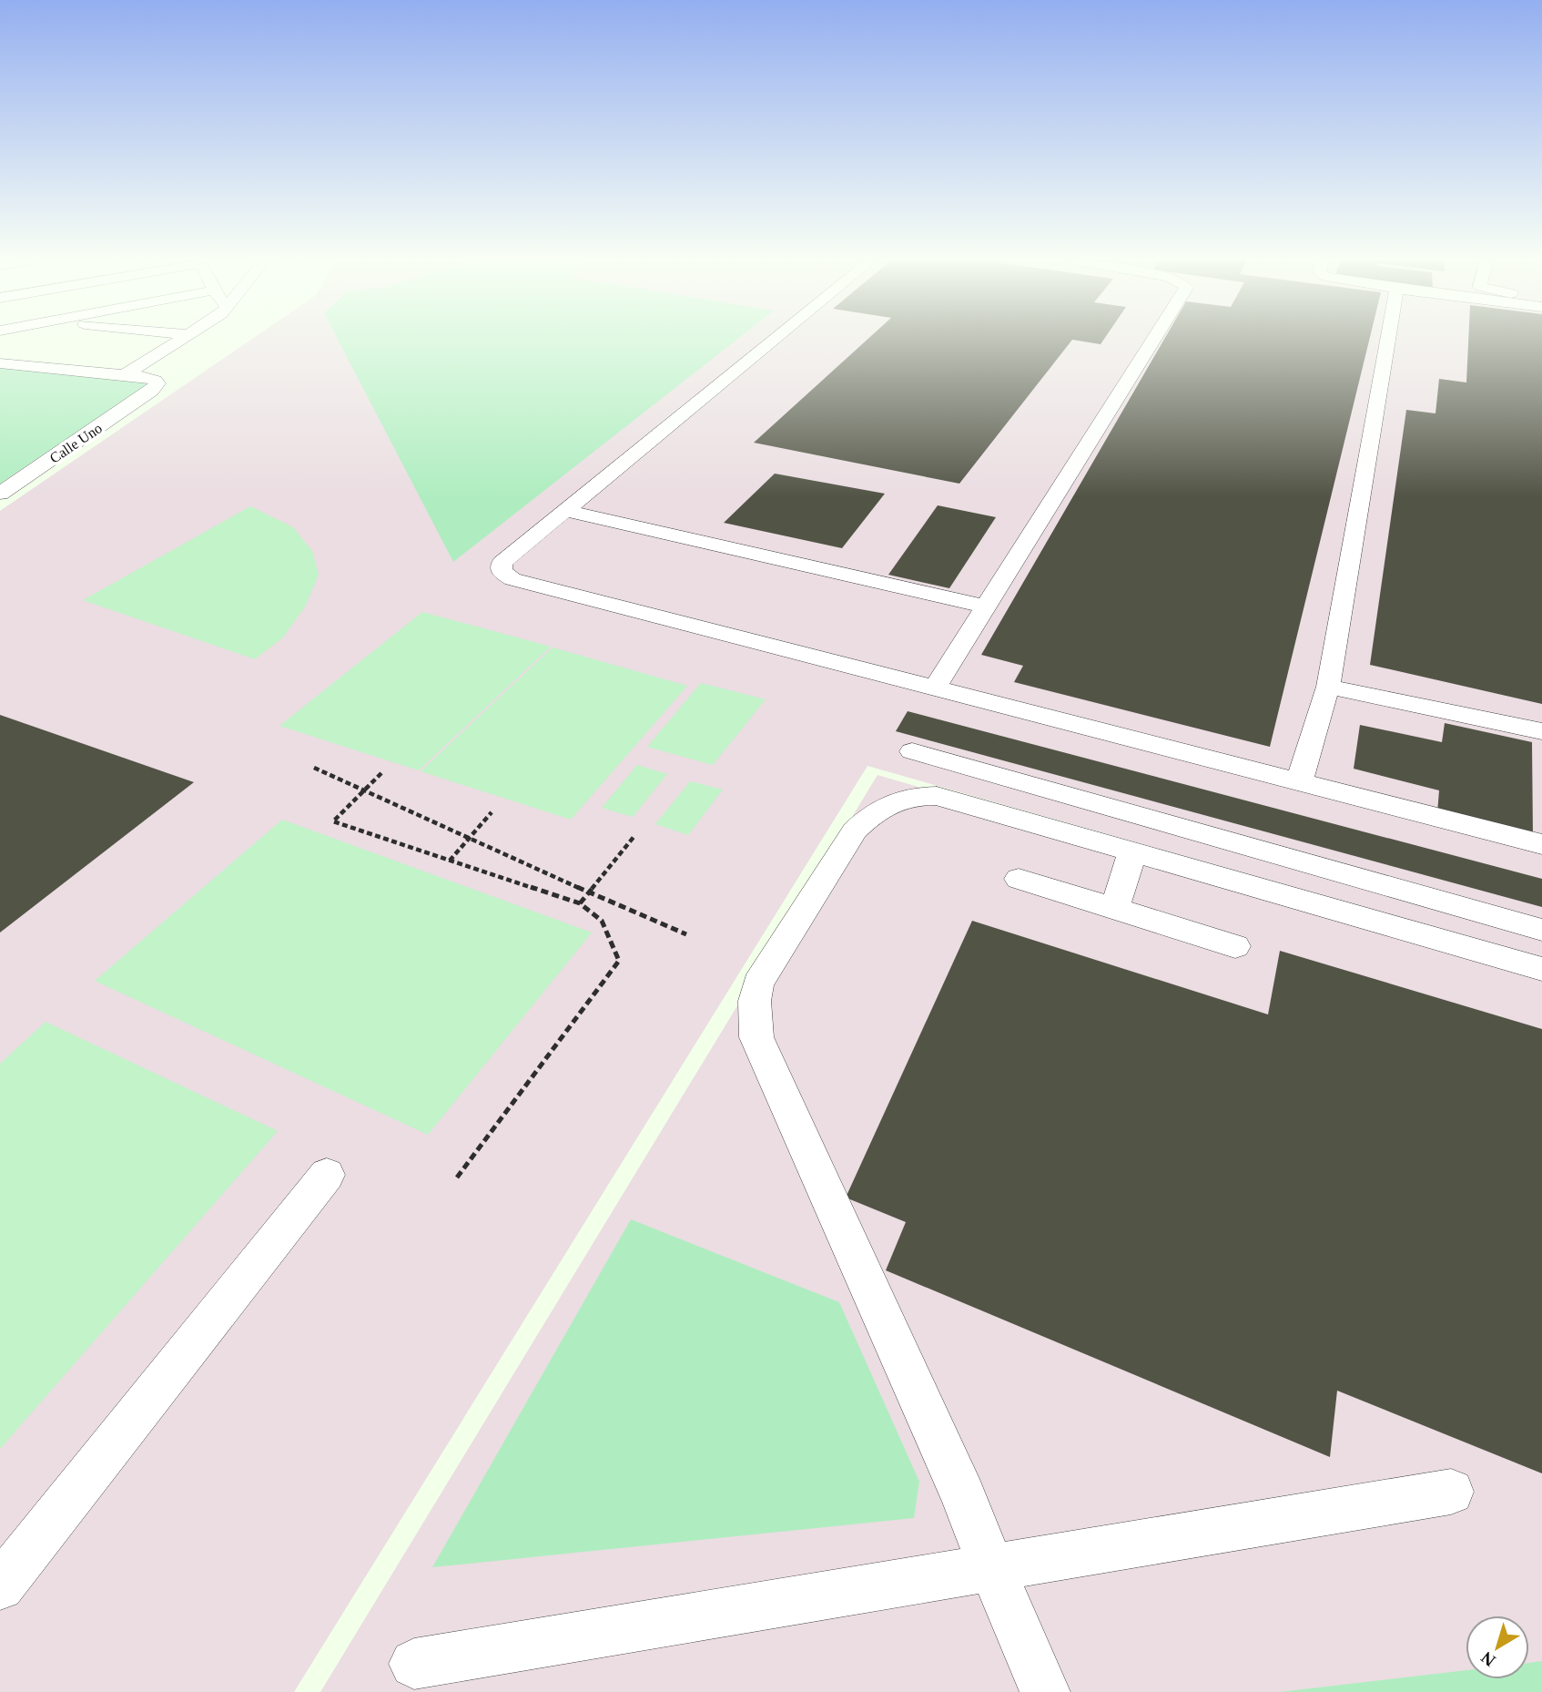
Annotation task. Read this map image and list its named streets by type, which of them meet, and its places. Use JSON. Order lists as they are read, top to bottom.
{
  "streets": {
    "street": ["Calle Uno"]
  },
  "north": "bottom left"
}
